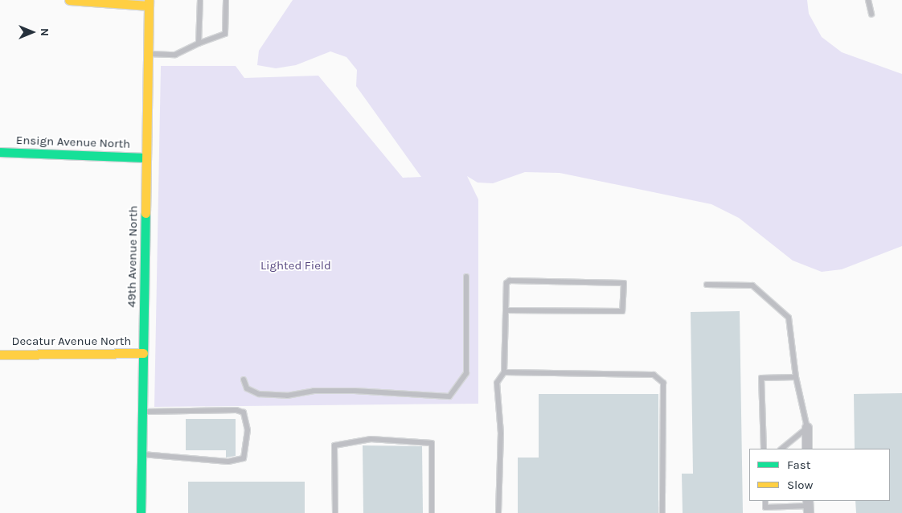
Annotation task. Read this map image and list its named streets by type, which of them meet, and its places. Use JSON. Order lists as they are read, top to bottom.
{
  "streets": {
    "street": ["Ensign Avenue North", "49th Avenue North", "Decatur Avenue North"]
  },
  "crossings": [
    ["Ensign Avenue North", "49th Avenue North"],
    ["49th Avenue North", "Decatur Avenue North"]
  ],
  "parks": ["Lighted Field"],
  "legend": ["Fast", "Slow"],
  "north": "right"
}
